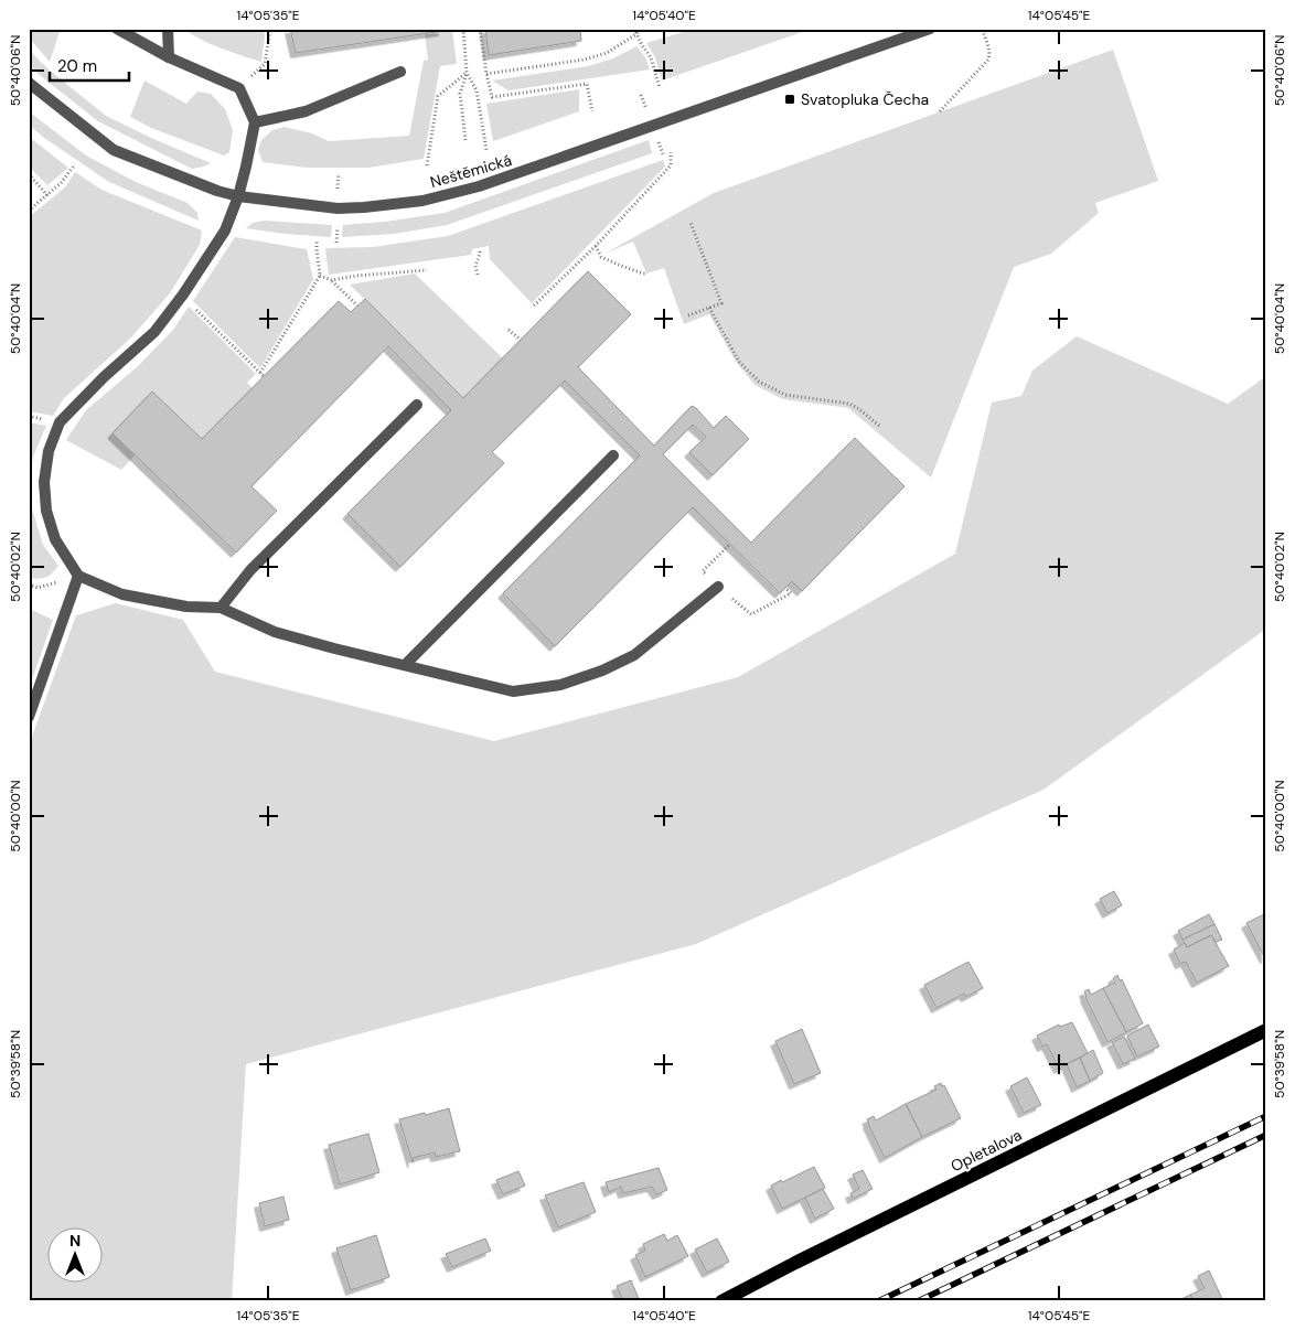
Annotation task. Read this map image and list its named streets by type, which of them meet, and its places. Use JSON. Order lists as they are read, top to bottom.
{
  "streets": {
    "main road": ["Opletalova"],
    "street": ["Neštěmická"]
  },
  "places": {
    "transit": ["Svatopluka Čecha"]
  },
  "scale_bar": "20 m",
  "north": "top",
  "coordinates": [
    "14°05'35\"E",
    "14°05'40\"E",
    "14°05'45\"E",
    "50°40'06\"N",
    "50°40'04\"N",
    "50°40'02\"N",
    "50°40'00\"N",
    "50°39'58\"N"
  ]
}
